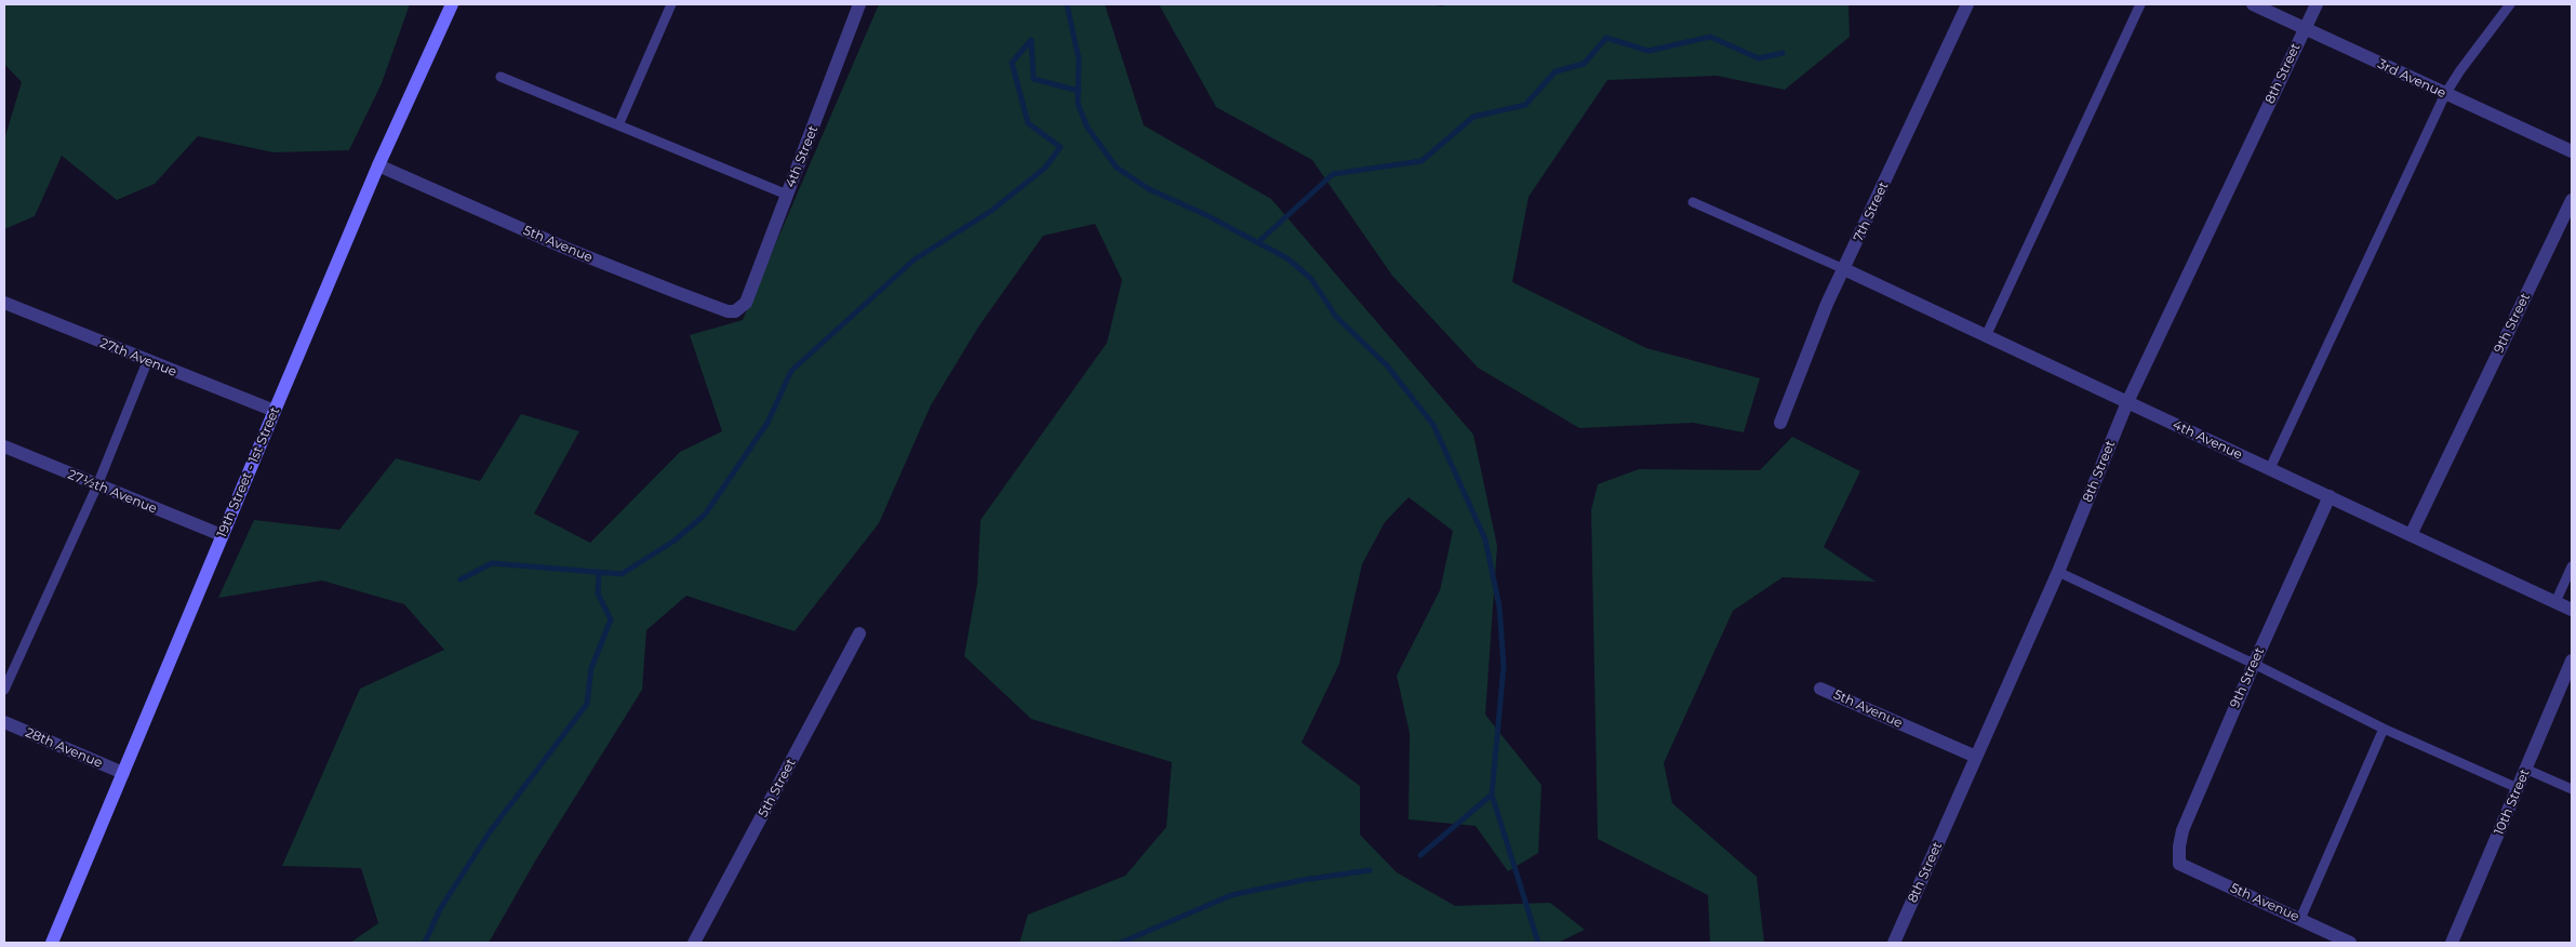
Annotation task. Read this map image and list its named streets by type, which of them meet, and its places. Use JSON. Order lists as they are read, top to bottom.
{
  "streets": {
    "main road": ["19th Street - 1st Street"],
    "street": [
      "8th Street",
      "3rd Avenue",
      "4th Street",
      "7th Street",
      "5th Avenue",
      "9th Street",
      "27th Avenue",
      "4th Avenue",
      "27½th Avenue",
      "28th Avenue",
      "5th Street",
      "10th Street"
    ]
  },
  "crossings": [
    ["8th Street", "3rd Avenue"],
    ["8th Street", "5th Avenue"],
    ["8th Street", "4th Avenue"],
    ["4th Street", "5th Avenue"],
    ["7th Street", "4th Avenue"],
    ["5th Avenue", "9th Street"],
    ["5th Avenue", "19th Street - 1st Street"],
    ["9th Street", "4th Avenue"],
    ["27th Avenue", "19th Street - 1st Street"],
    ["19th Street - 1st Street", "27½th Avenue"],
    ["19th Street - 1st Street", "28th Avenue"]
  ]
}
